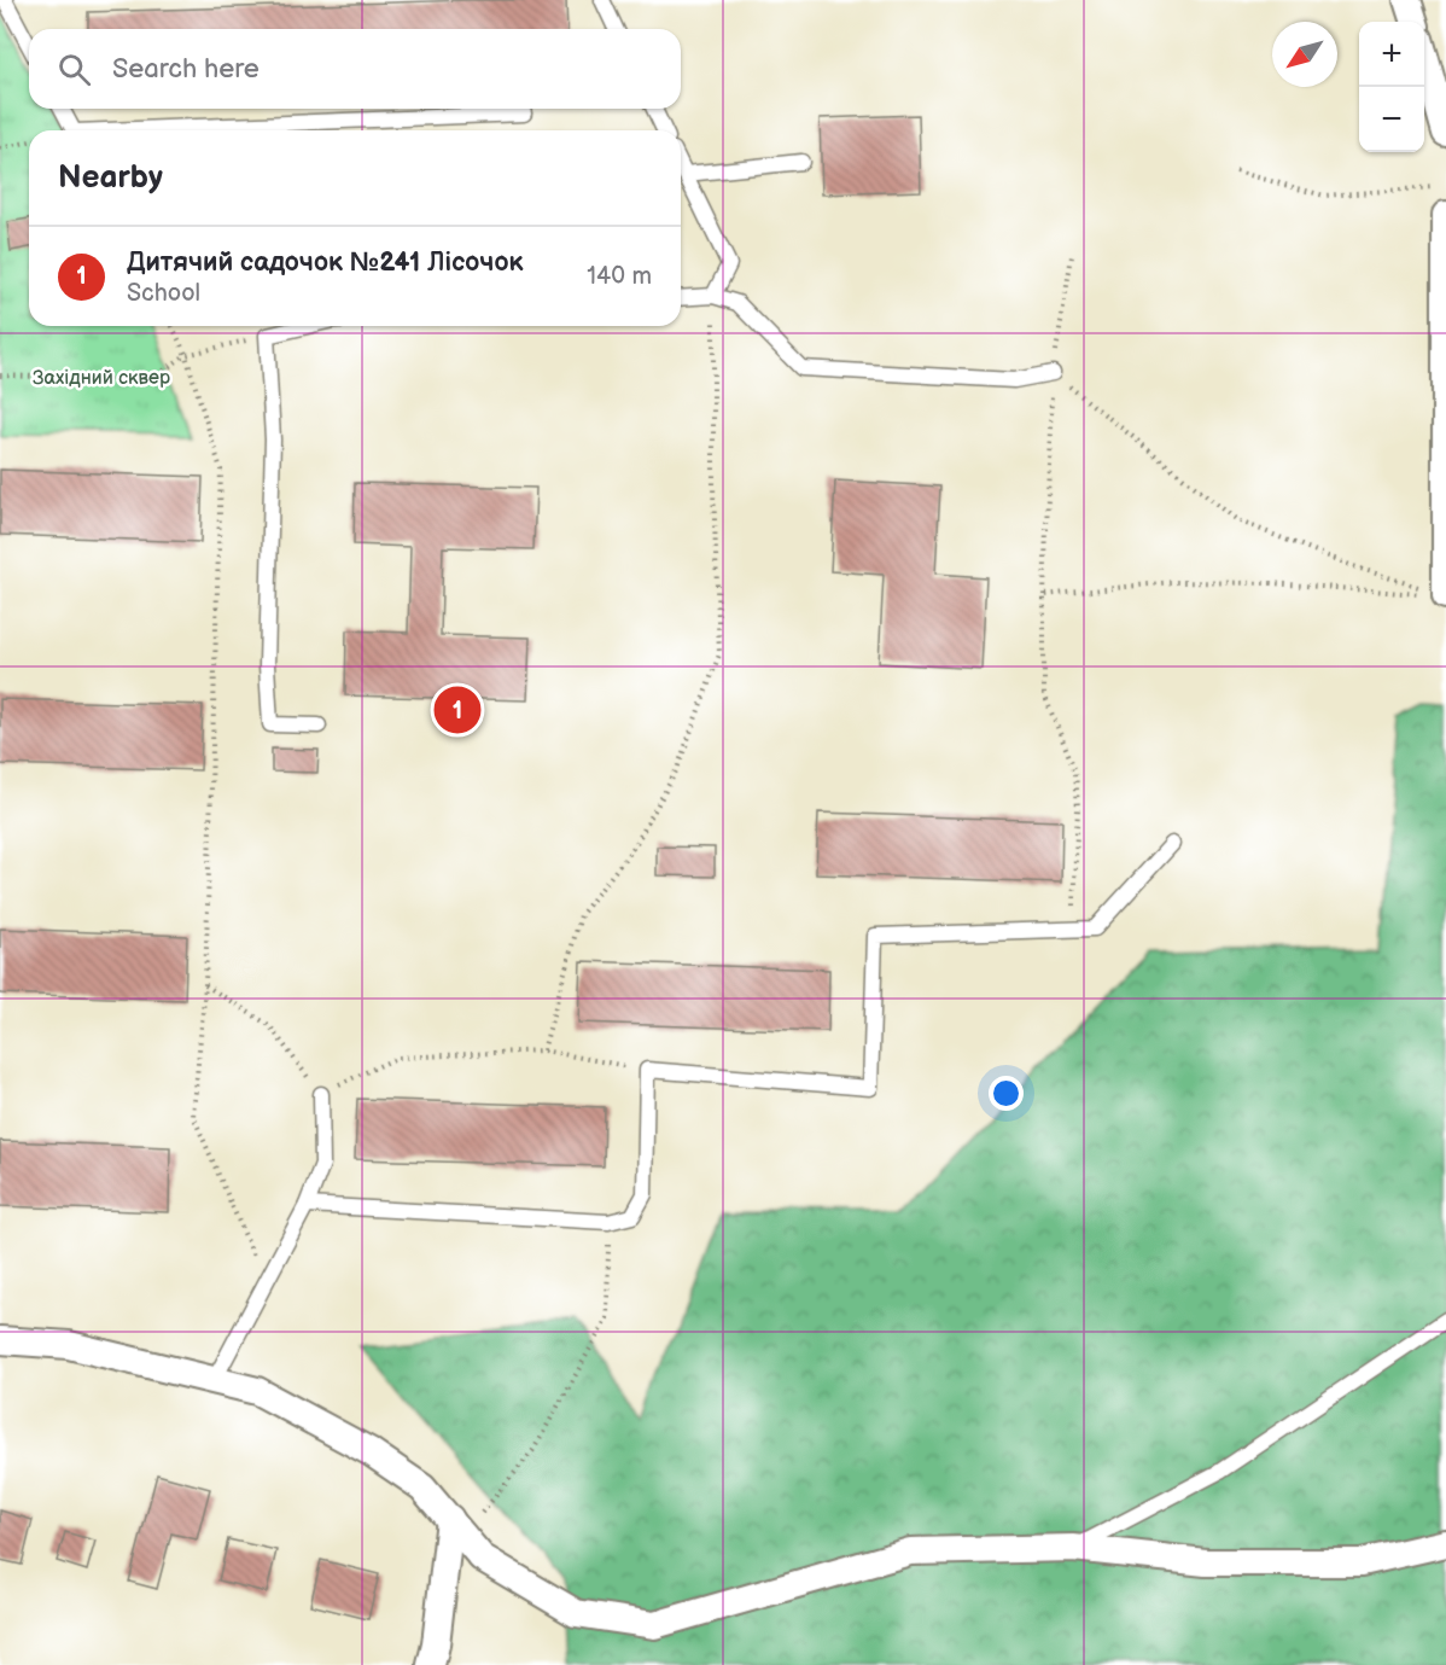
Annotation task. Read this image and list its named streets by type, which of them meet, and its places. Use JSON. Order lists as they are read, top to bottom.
{
  "parks": ["Західний сквер"],
  "north": "bottom left",
  "page": {
    "map_buttons": ["+", "−"],
    "search": "Search here",
    "heading": "Nearby",
    "list": [
      {
        "mark": "1",
        "name": "Дитячий садочок №241 Лісочок",
        "note": "School",
        "value": "140 m"
      }
    ],
    "pins": "1"
  }
}
